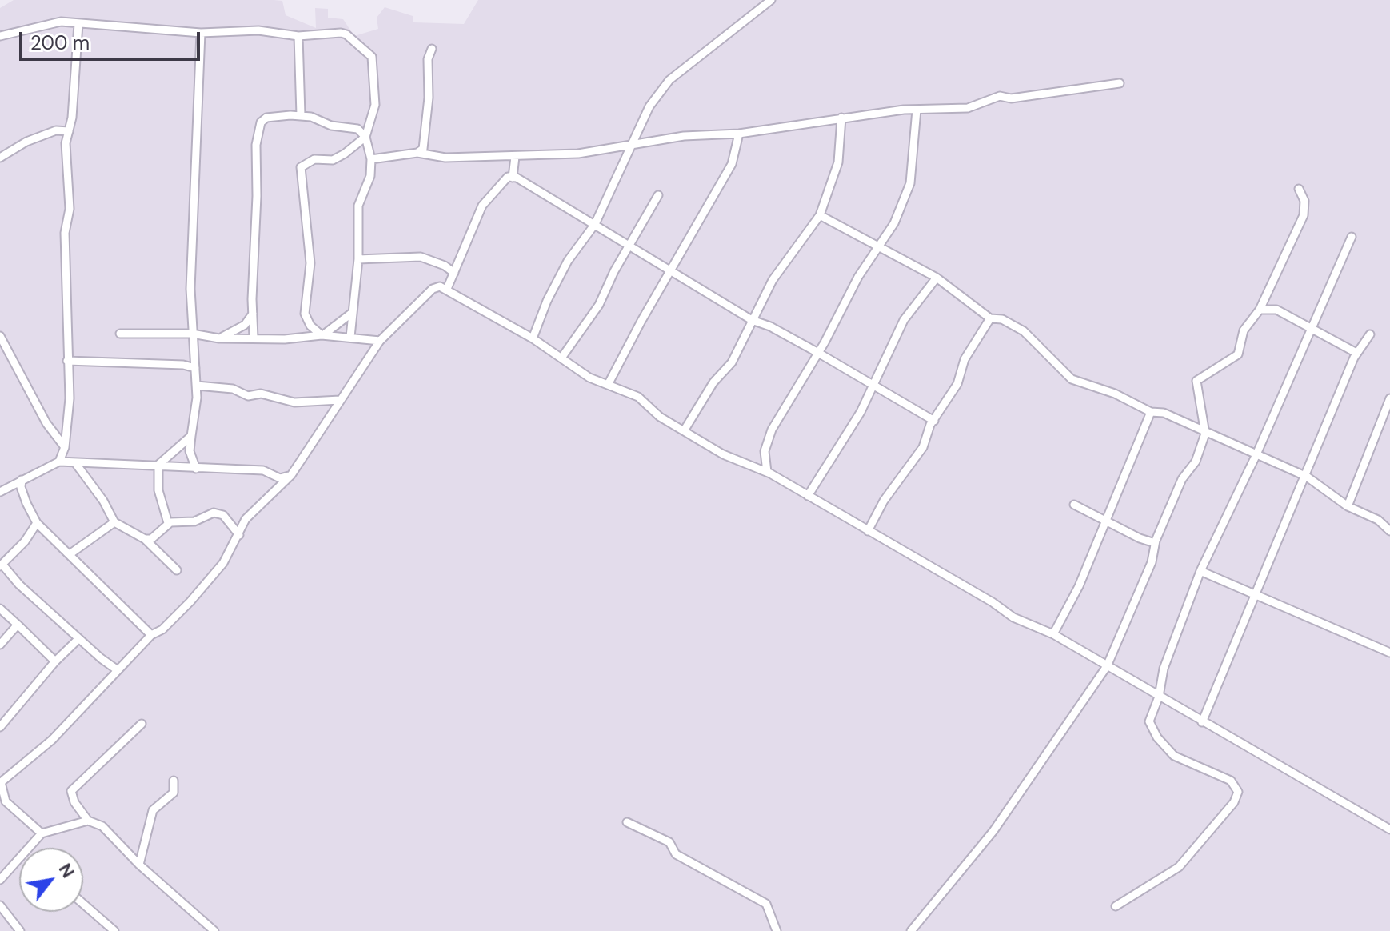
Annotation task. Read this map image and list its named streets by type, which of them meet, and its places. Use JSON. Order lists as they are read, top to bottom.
{
  "scale_bar": "200 m",
  "north": "top right"
}
